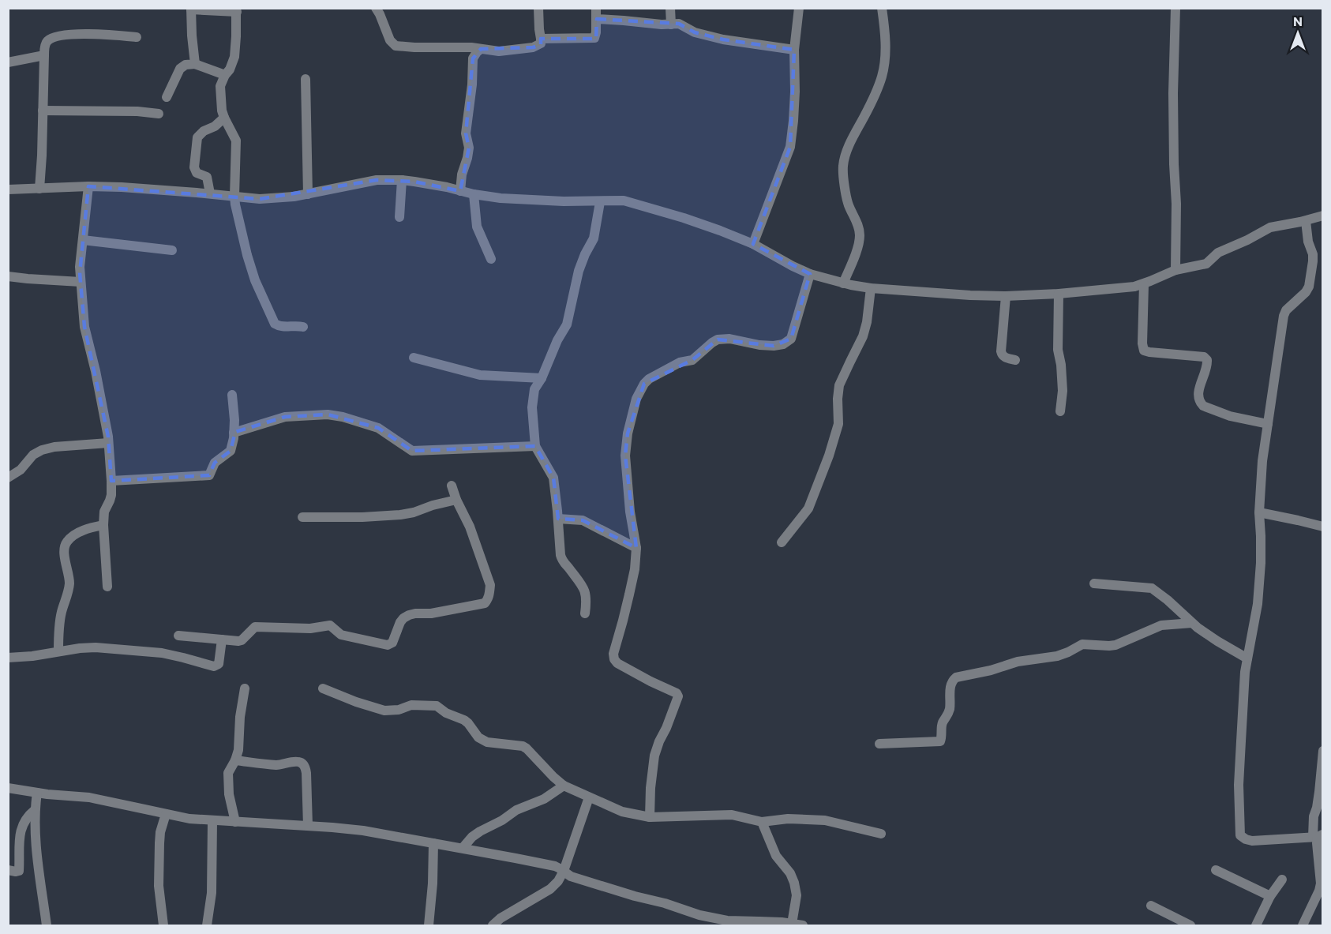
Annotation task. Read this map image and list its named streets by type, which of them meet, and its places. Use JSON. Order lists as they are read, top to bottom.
{
  "north": "top"
}
